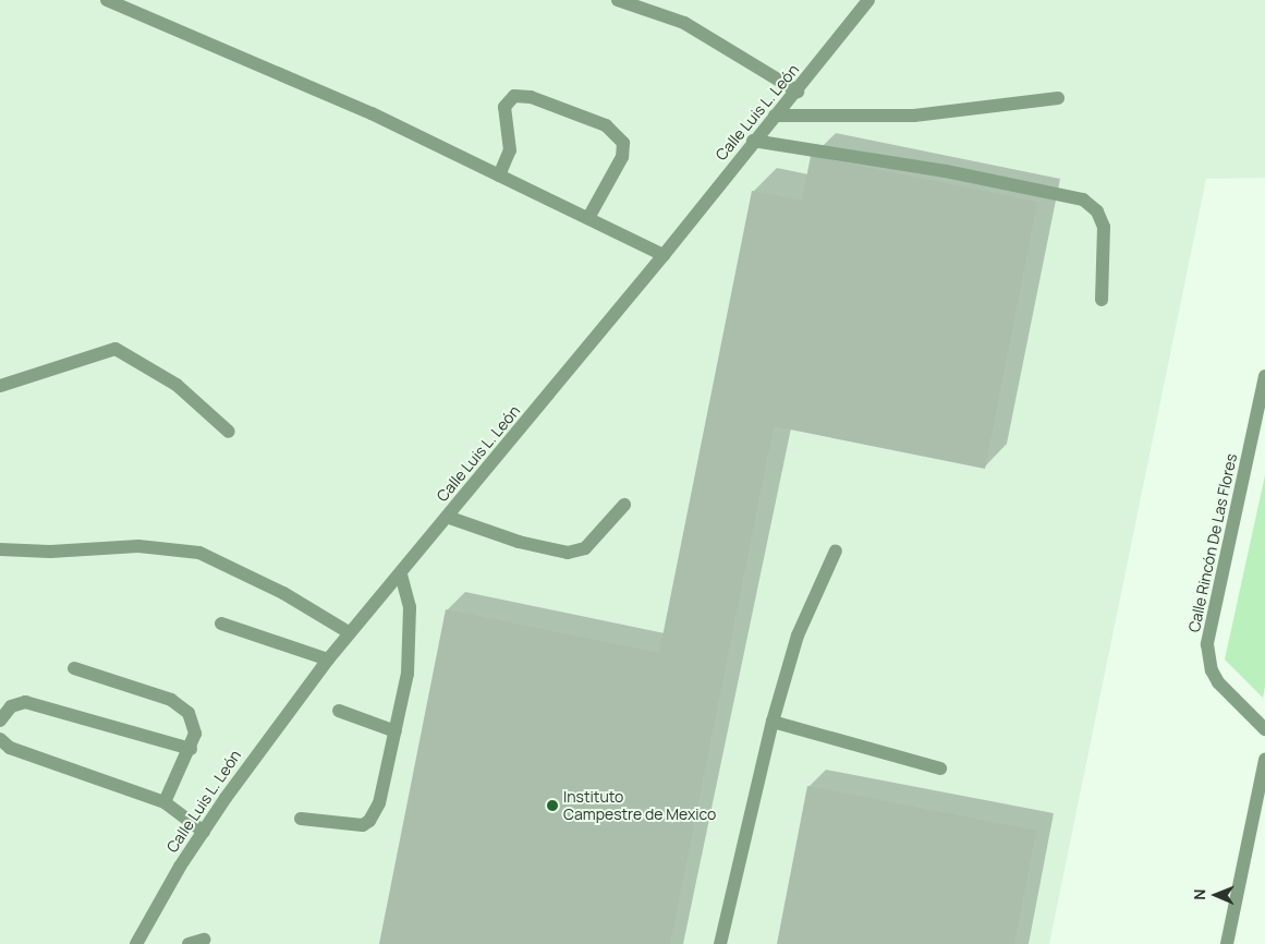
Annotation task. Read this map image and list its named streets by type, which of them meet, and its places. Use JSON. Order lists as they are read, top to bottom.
{
  "streets": {
    "street": ["Calle Luis L. León", "Calle Rincón De Las Flores"]
  },
  "places": ["Instituto Campestre de Mexico"],
  "north": "left"
}
